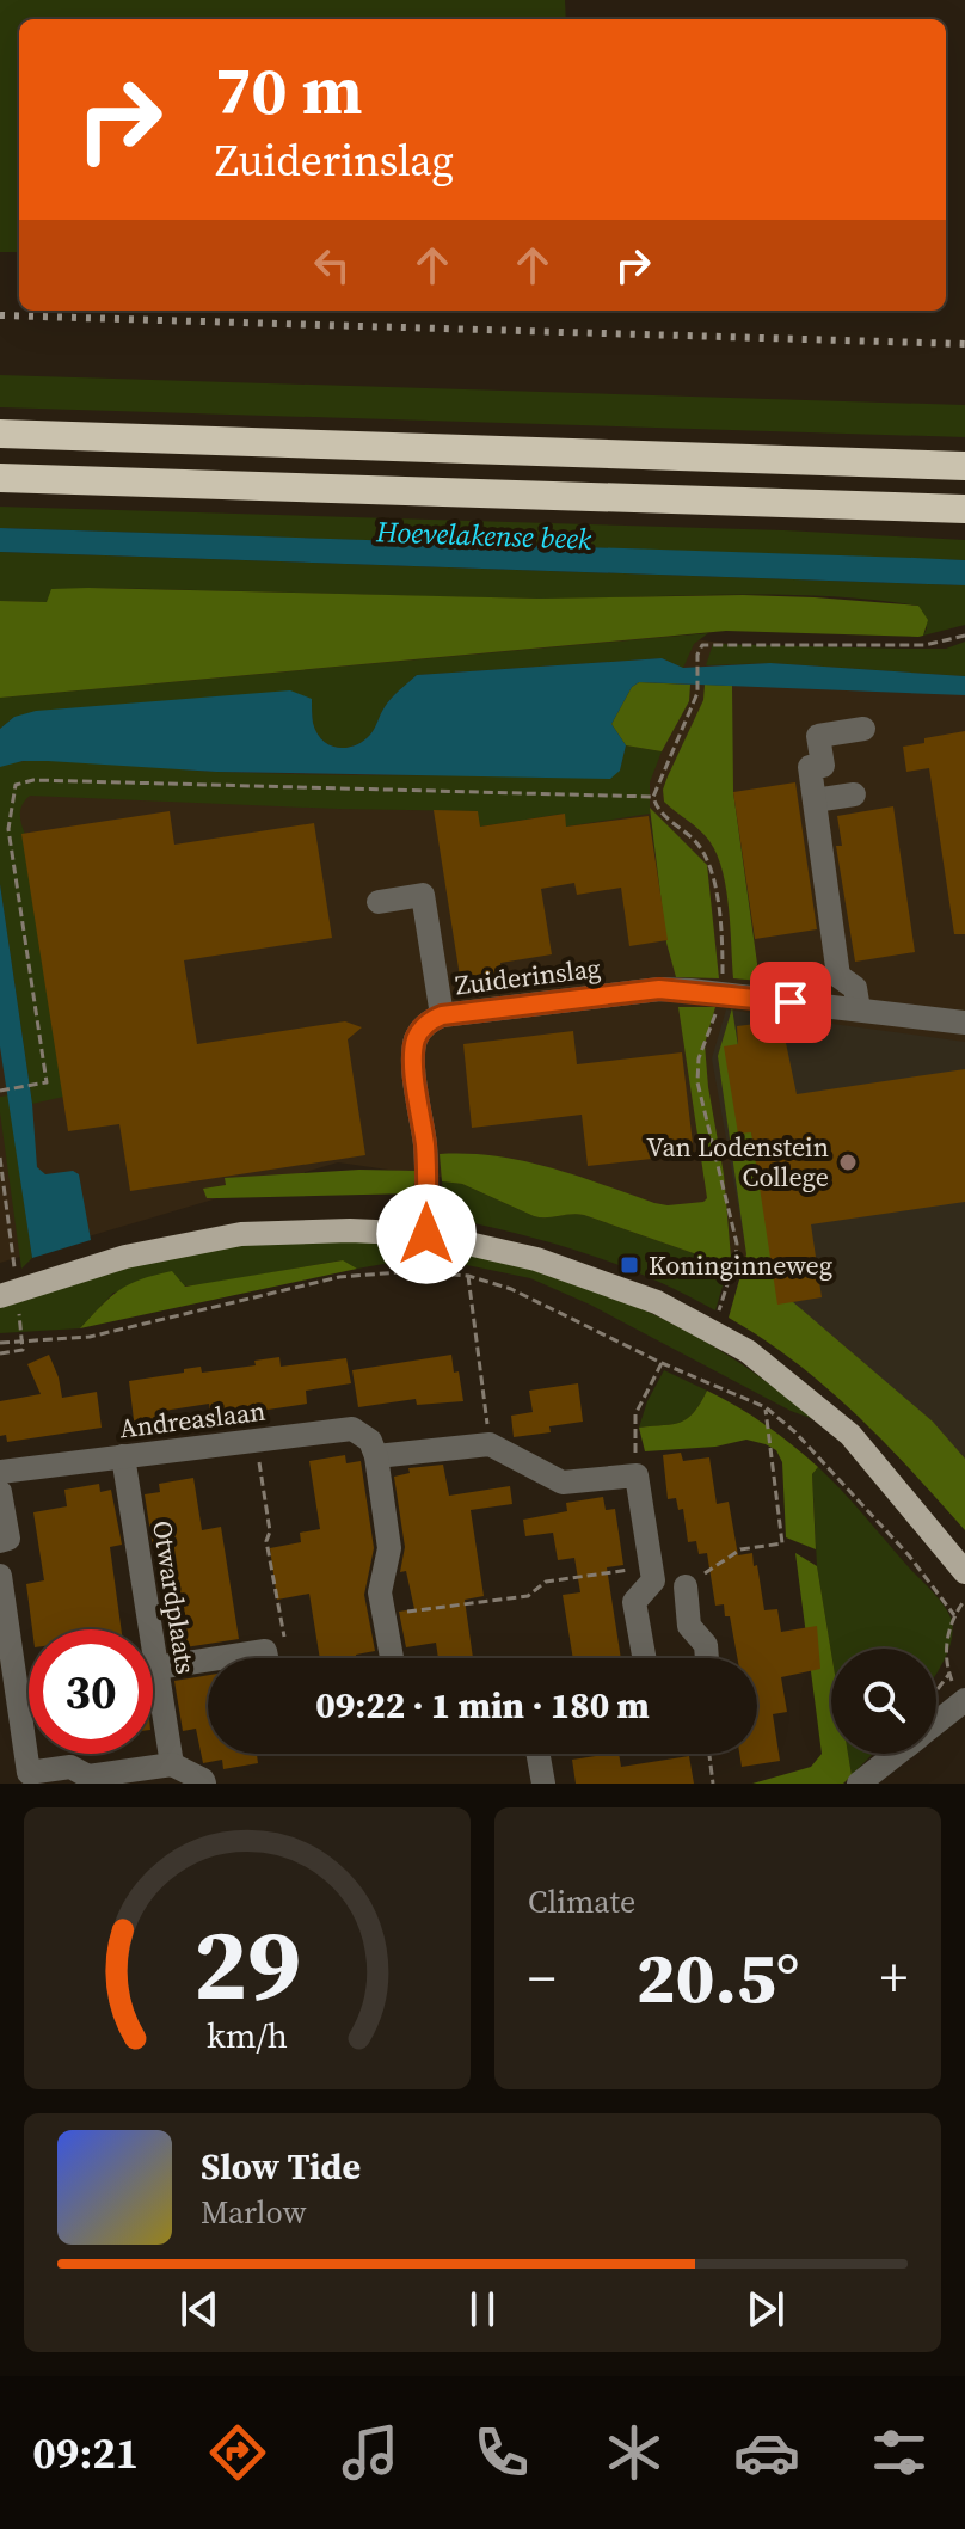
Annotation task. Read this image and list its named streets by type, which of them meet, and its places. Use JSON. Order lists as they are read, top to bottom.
{
  "streets": {
    "street": ["Zuiderinslag", "Andreaslaan", "Otwardplaats"]
  },
  "crossings": [
    ["Andreaslaan", "Otwardplaats"]
  ],
  "water": ["Hoevelakense beek"],
  "places": {
    "other": ["Van Lodenstein College"],
    "transit": ["Koninginneweg"]
  },
  "page": {
    "turn": ["70 m", "Zuiderinslag"],
    "limit": "30",
    "trip": "09:22 · 1 min · 180 m",
    "tile": "Climate",
    "heat": ["−", "20.5°", "+"],
    "song": ["Slow Tide", "Marlow"],
    "tabs": "09:21",
    "gauge": ["29", "km/h"]
  }
}
